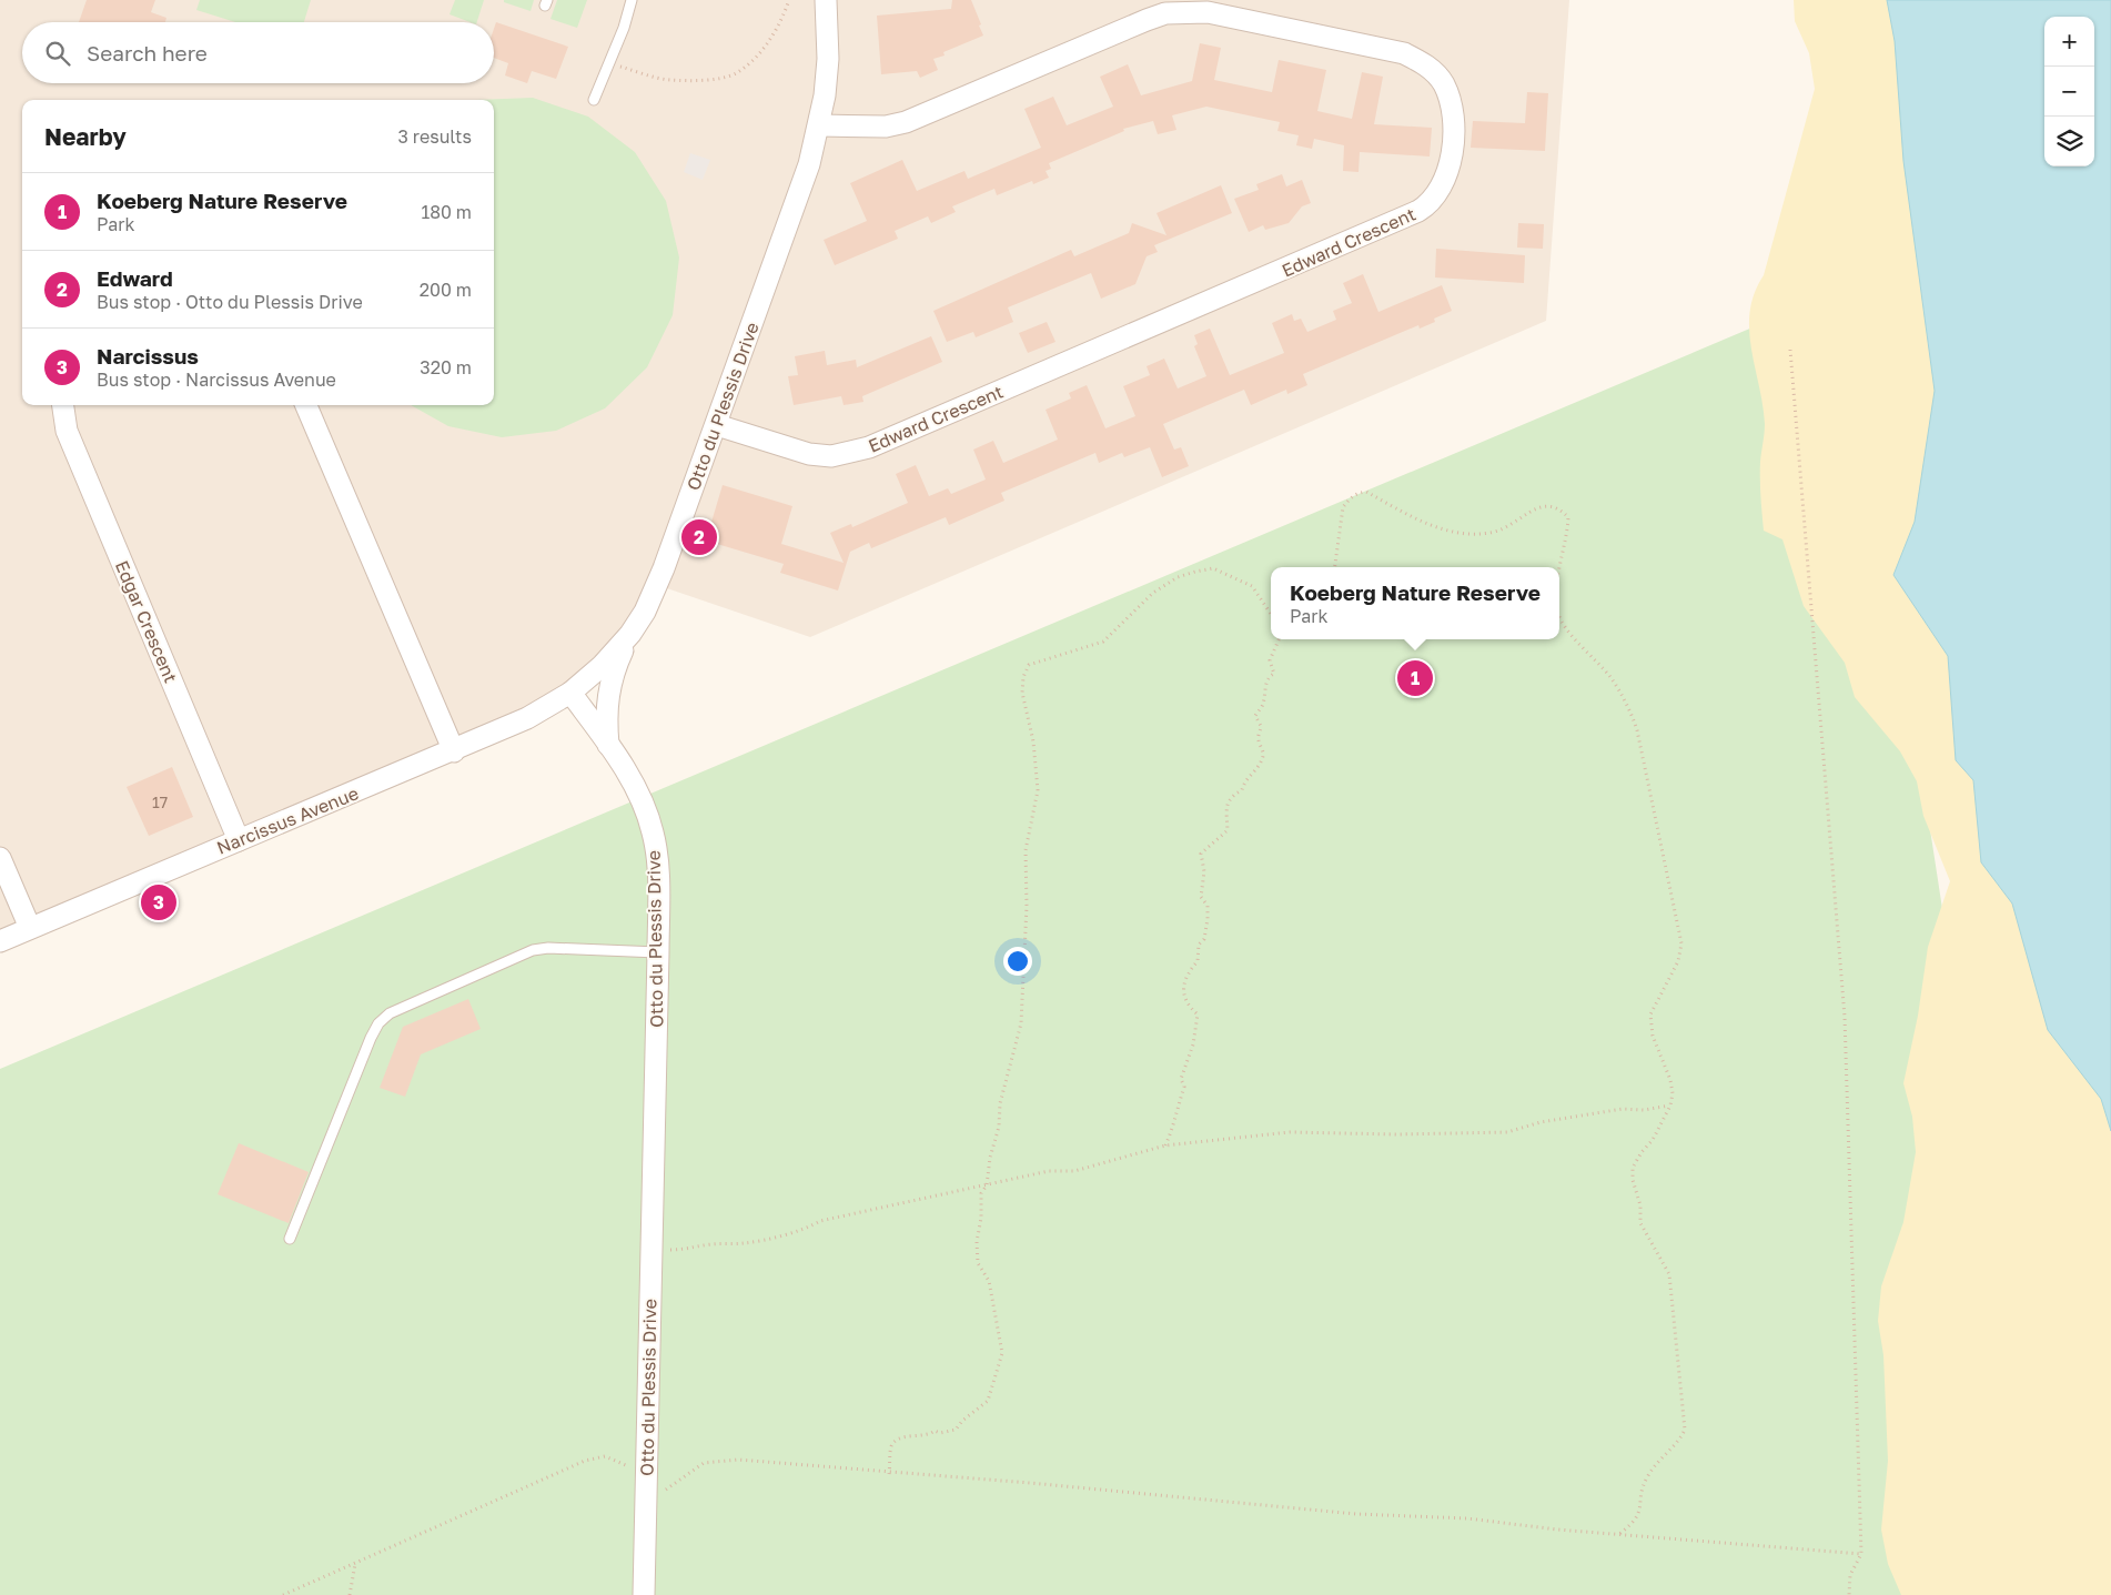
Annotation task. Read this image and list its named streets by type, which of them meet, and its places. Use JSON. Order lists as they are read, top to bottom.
{
  "streets": {
    "street": [
      "Edward Crescent",
      "Otto du Plessis Drive",
      "Edgar Crescent",
      "Narcissus Avenue"
    ]
  },
  "crossings": [
    ["Edward Crescent", "Otto du Plessis Drive"],
    ["Otto du Plessis Drive", "Narcissus Avenue"],
    ["Edgar Crescent", "Narcissus Avenue"]
  ],
  "house_numbers": ["17"],
  "page": {
    "map_buttons": ["+", "−"],
    "search": "Search here",
    "heading": ["Nearby", "3 results"],
    "list": [
      {
        "mark": "1",
        "name": "Koeberg Nature Reserve",
        "note": "Park",
        "value": "180 m"
      },
      {
        "mark": "2",
        "name": "Edward",
        "note": "Bus stop · Otto du Plessis Drive",
        "value": "200 m"
      },
      {
        "mark": "3",
        "name": "Narcissus",
        "note": "Bus stop · Narcissus Avenue",
        "value": "320 m"
      }
    ],
    "pins": ["2", "1", "3"],
    "popup": ["Koeberg Nature Reserve", "Park"]
  }
}
